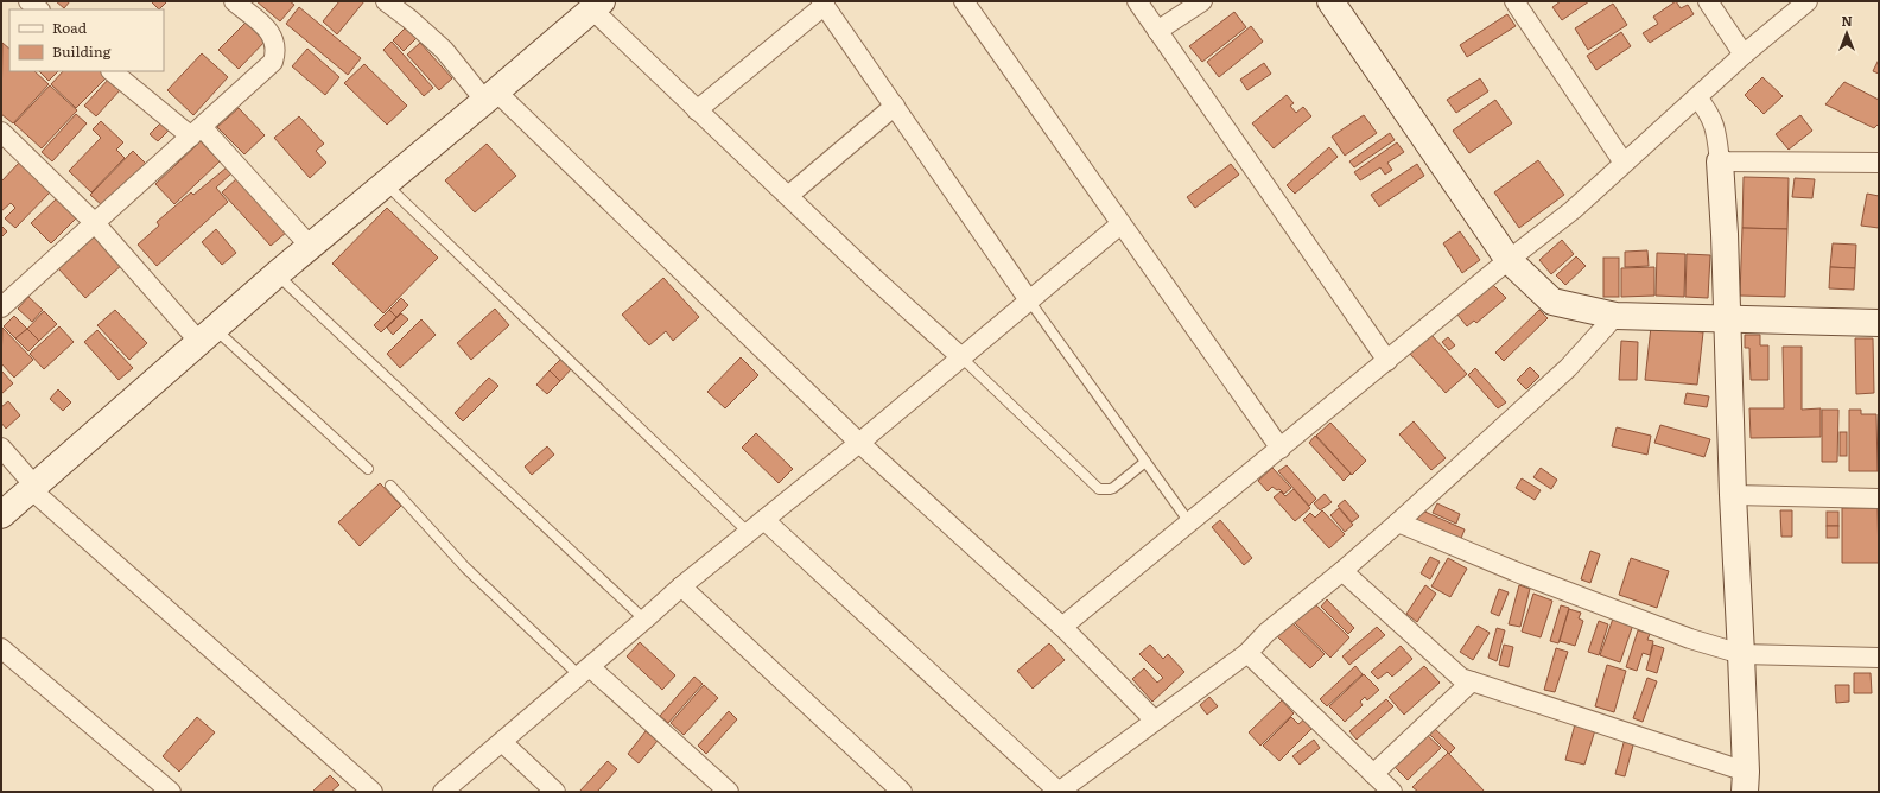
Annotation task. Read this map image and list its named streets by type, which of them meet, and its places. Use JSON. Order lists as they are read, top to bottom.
{
  "legend": ["Road", "Building"],
  "north": "top"
}
